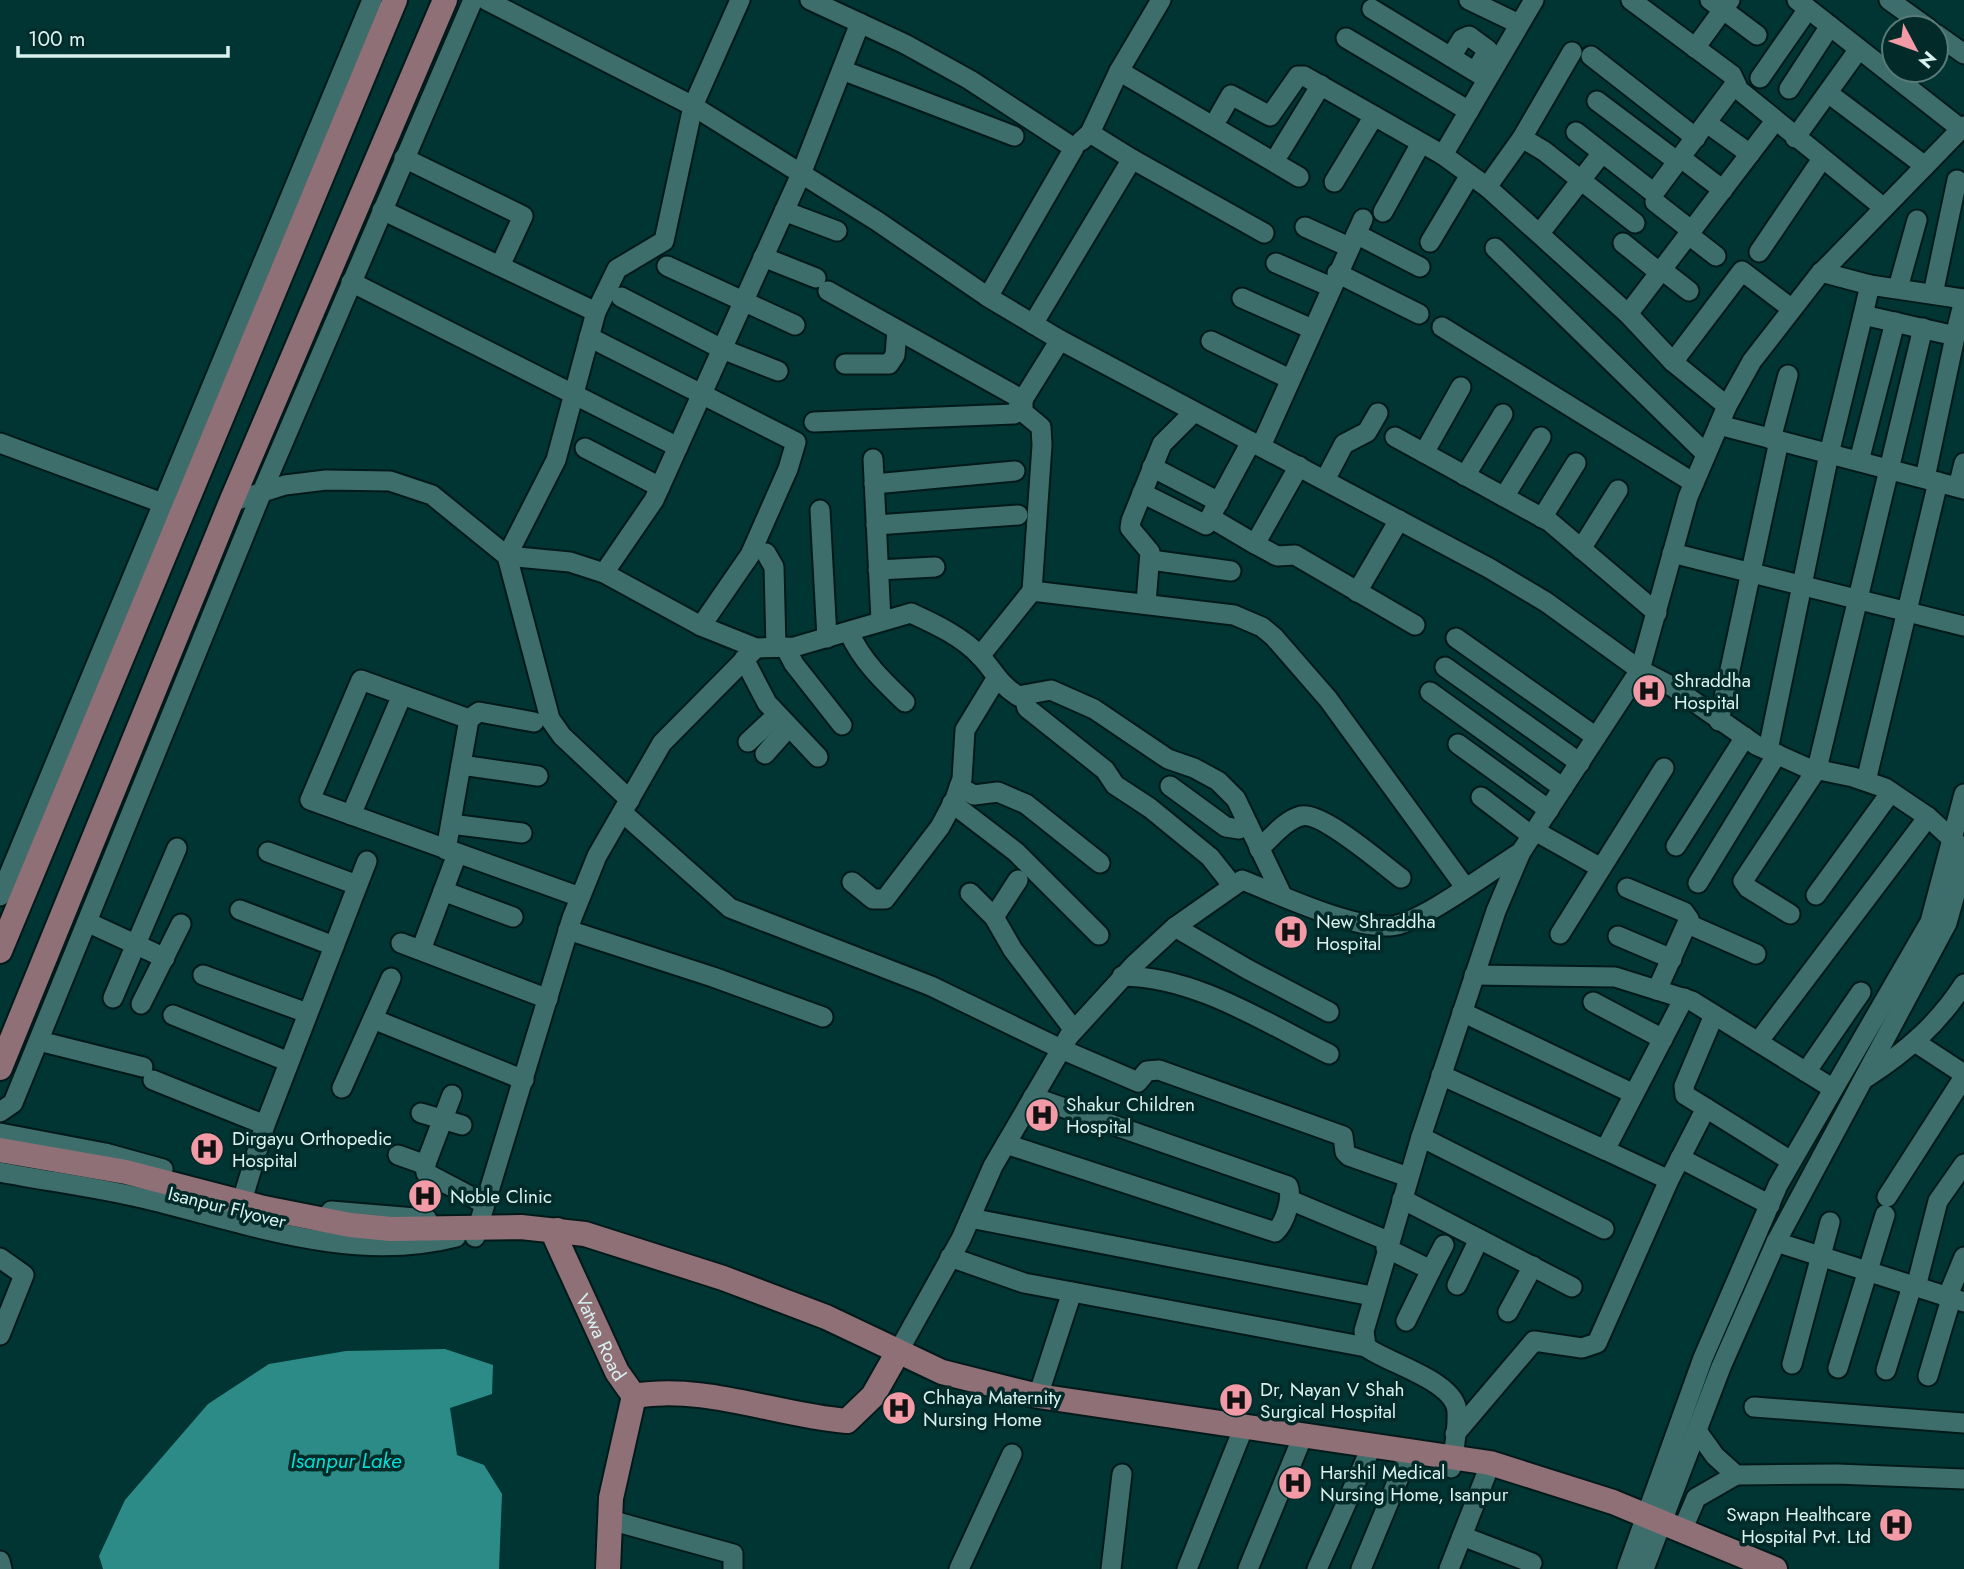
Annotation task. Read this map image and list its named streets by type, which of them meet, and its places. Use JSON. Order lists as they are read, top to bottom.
{
  "streets": {
    "main road": ["Isanpur Flyover", "Vatwa Road"]
  },
  "crossings": [
    ["Isanpur Flyover", "Vatwa Road"]
  ],
  "water": ["Isanpur Lake"],
  "places": {
    "hospital": [
      "Shraddha Hospital",
      "New Shraddha Hospital",
      "Shakur Children Hospital",
      "Dirgayu Orthopedic Hospital",
      "Noble Clinic",
      "Dr, Nayan V Shah Surgical Hospital",
      "Chhaya Maternity Nursing Home",
      "Harshil Medical Nursing Home, Isanpur",
      "Swapn Healthcare Hospital Pvt. Ltd"
    ]
  },
  "scale_bar": "100 m",
  "north": "bottom right"
}
